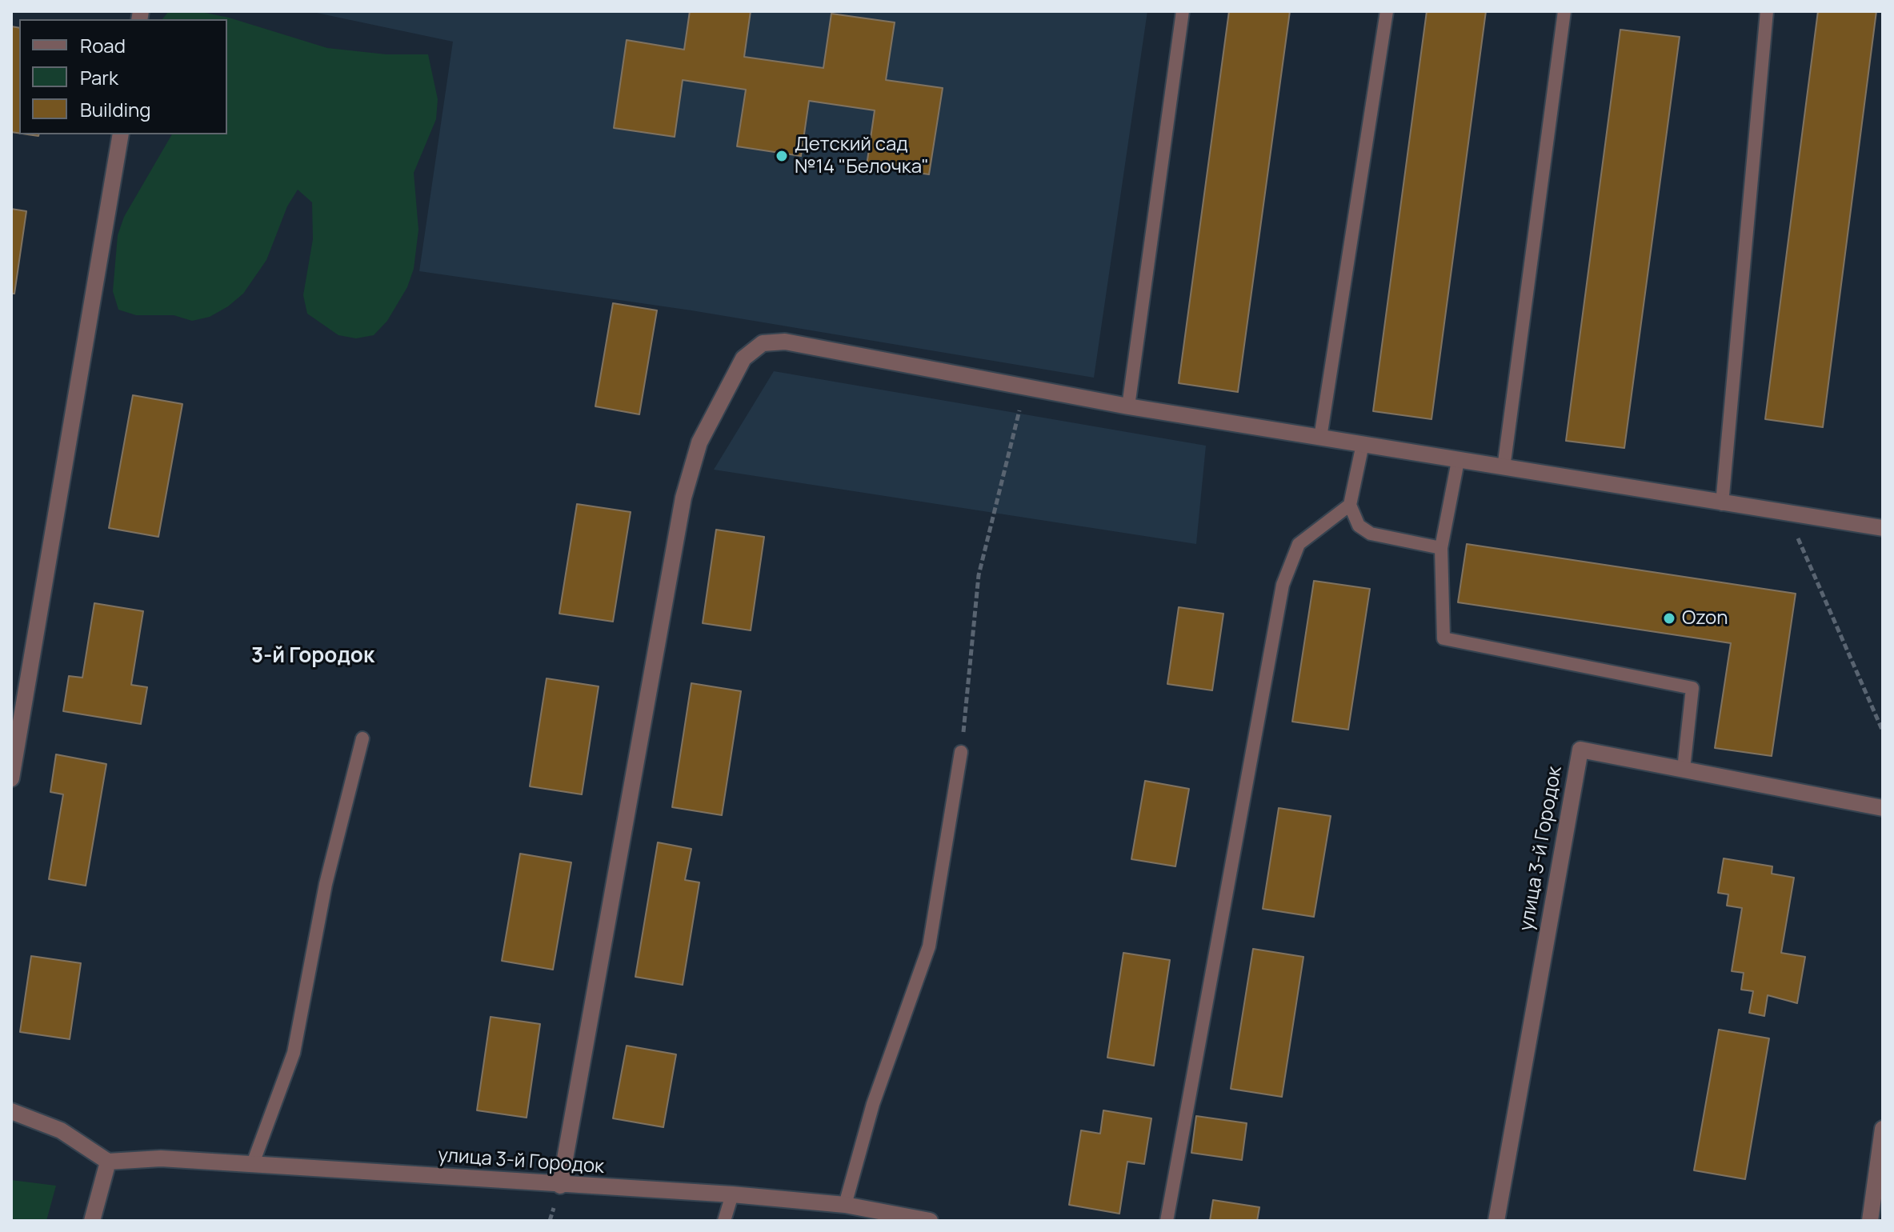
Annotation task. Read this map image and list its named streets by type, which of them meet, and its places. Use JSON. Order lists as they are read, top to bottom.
{
  "streets": {
    "street": ["улица 3-й Городок"]
  },
  "districts": ["3-й Городок"],
  "places": ["Детский сад №14 \"Белочка\"", "Ozon"],
  "legend": ["Road", "Park", "Building"]
}
